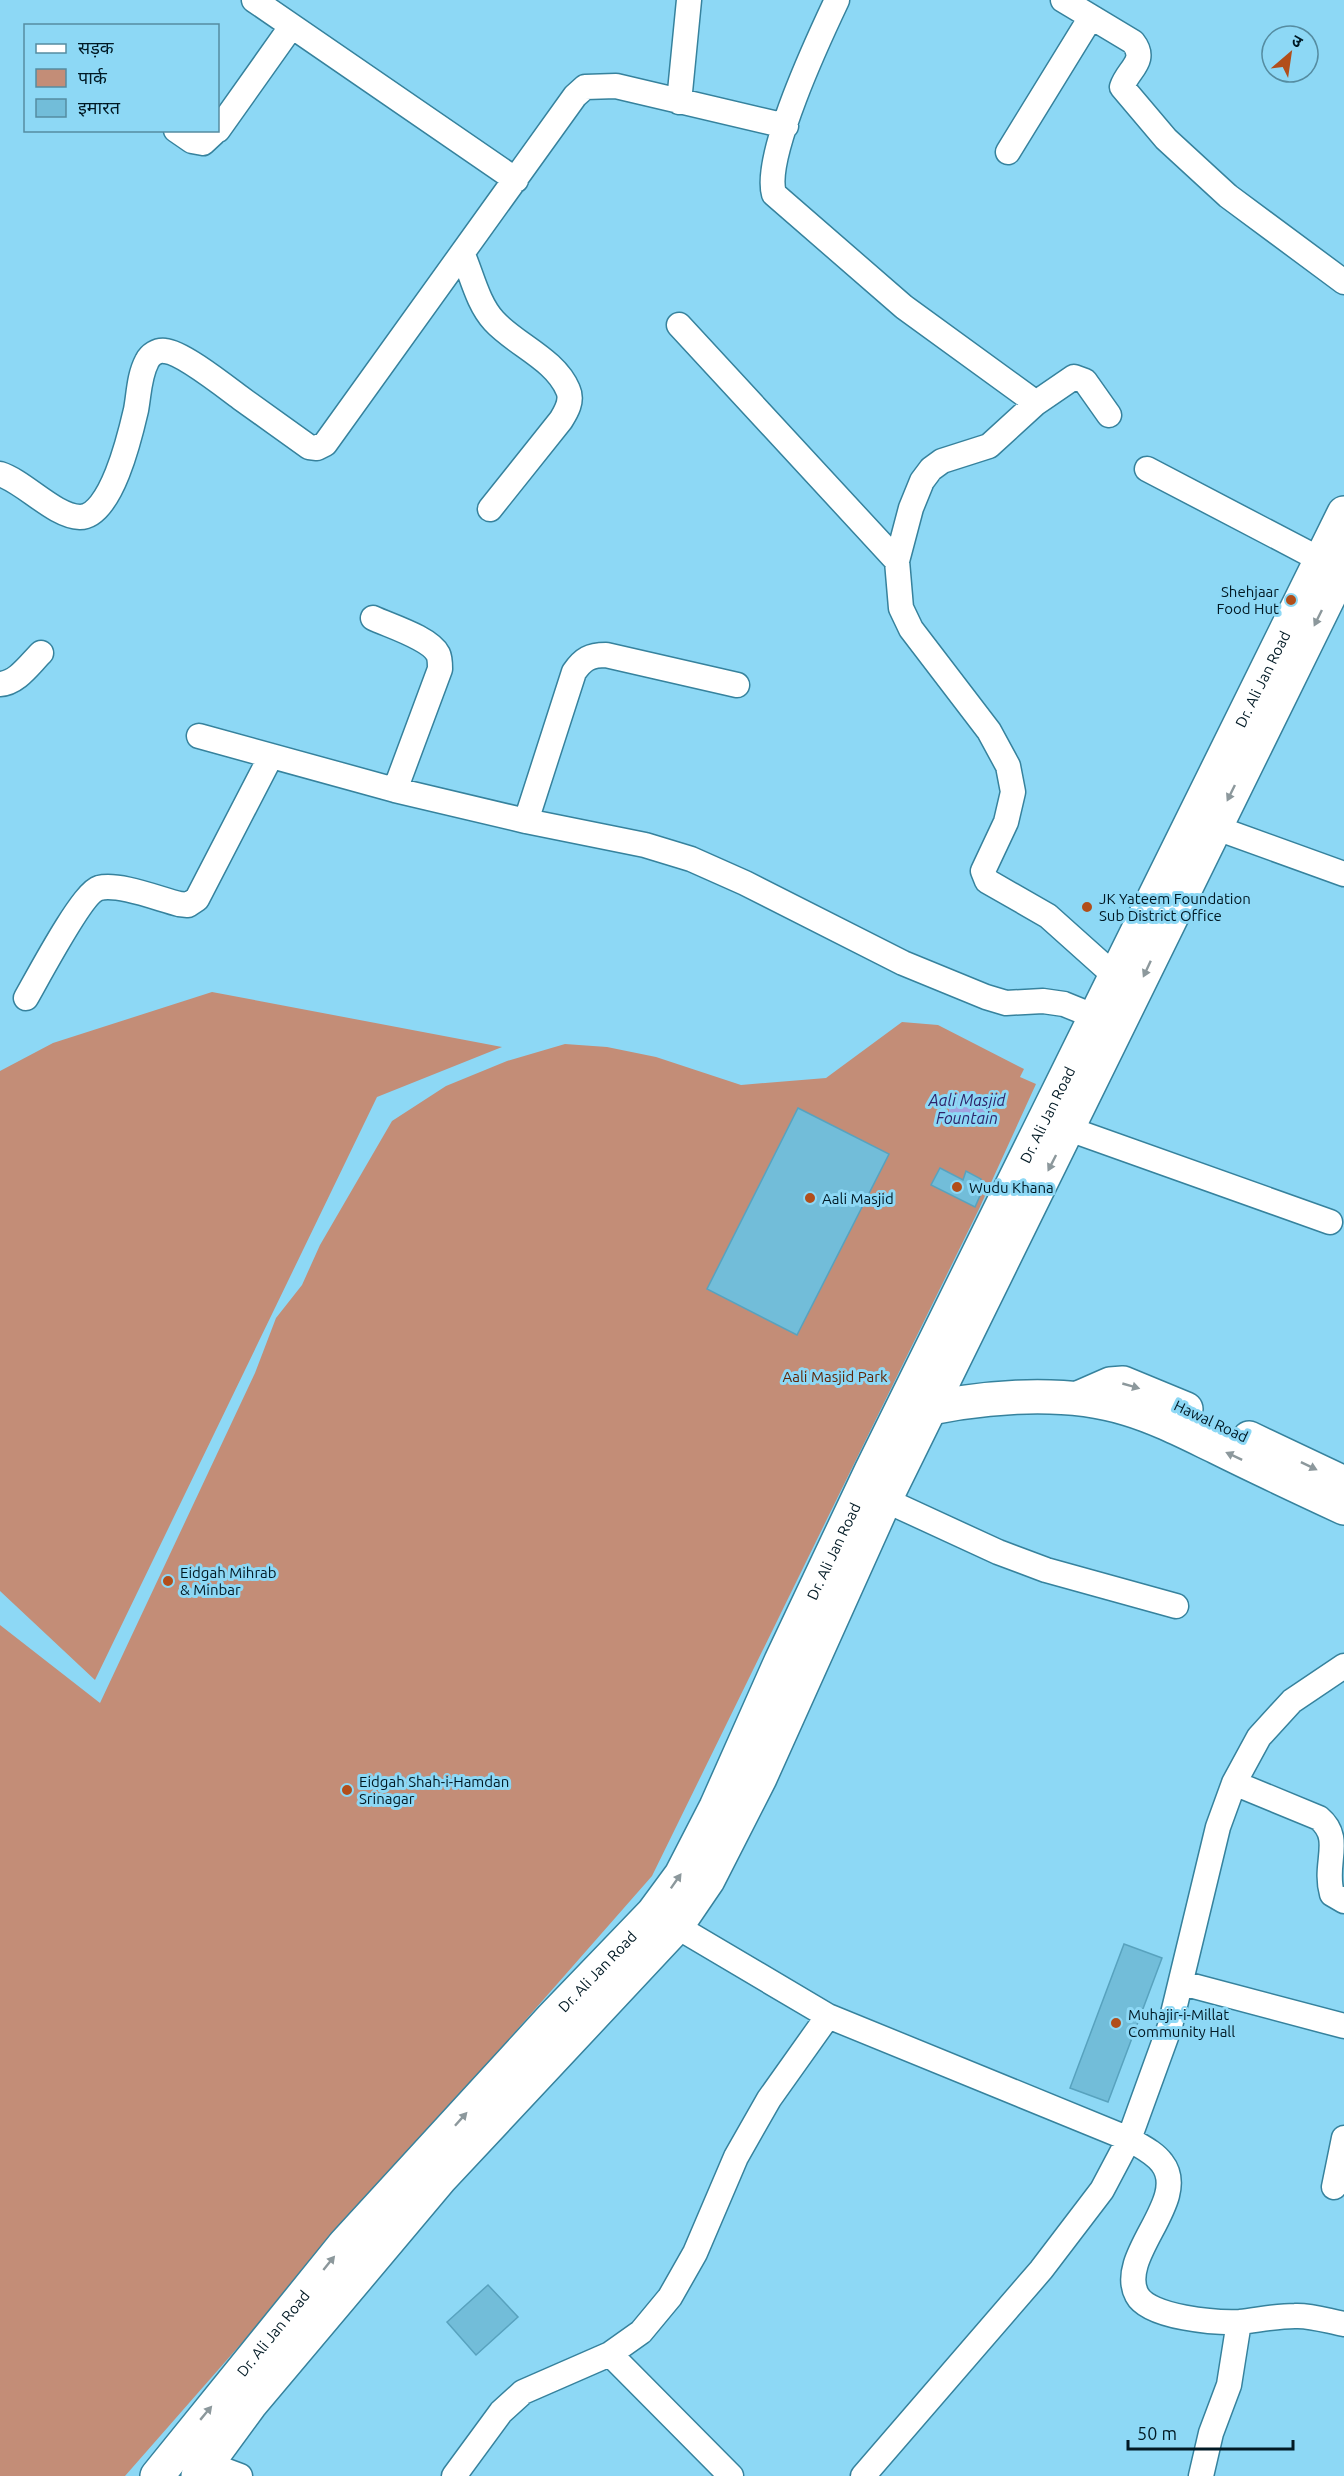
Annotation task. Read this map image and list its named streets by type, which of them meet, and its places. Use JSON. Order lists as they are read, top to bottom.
{
  "streets": {
    "main road": ["Dr. Ali Jan Road", "Hawal Road"]
  },
  "crossings": [
    ["Dr. Ali Jan Road", "Hawal Road"]
  ],
  "water": ["Aali Masjid Fountain"],
  "parks": ["Aali Masjid Park"],
  "places": [
    "Shehjaar Food Hut",
    "JK Yateem Foundation Sub District Office",
    "Wudu Khana",
    "Aali Masjid",
    "Eidgah Mihrab & Minbar",
    "Eidgah Shah-i-Hamdan Srinagar",
    "Muhajir-i-Millat Community Hall"
  ],
  "legend": ["सड़क", "पार्क", "इमारत"],
  "scale_bar": "50 m",
  "north": "top right"
}
